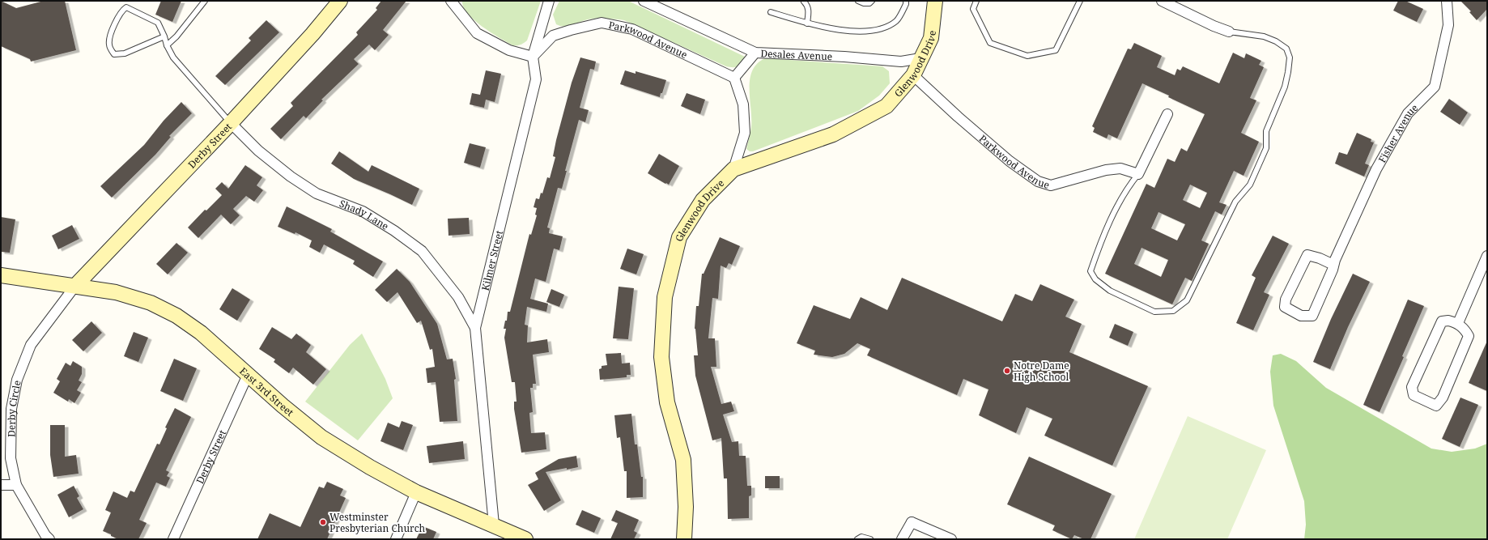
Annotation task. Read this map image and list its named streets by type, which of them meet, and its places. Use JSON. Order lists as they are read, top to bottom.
{
  "streets": {
    "street": [
      "Parkwood Avenue",
      "Desales Avenue",
      "Glenwood Drive",
      "Fisher Avenue",
      "Derby Street",
      "Shady Lane",
      "Kilmer Street",
      "East 3rd Street",
      "Derby Circle"
    ]
  },
  "crossings": [
    ["Parkwood Avenue", "Glenwood Drive"],
    ["Parkwood Avenue", "Kilmer Street"],
    ["Desales Avenue", "Glenwood Drive"],
    ["Derby Street", "Shady Lane"],
    ["Derby Street", "East 3rd Street"],
    ["Derby Street", "Derby Circle"],
    ["Shady Lane", "Kilmer Street"],
    ["Kilmer Street", "East 3rd Street"],
    ["East 3rd Street", "Derby Circle"]
  ],
  "places": ["Notre Dame High School", "Westminster Presbyterian Church"]
}
